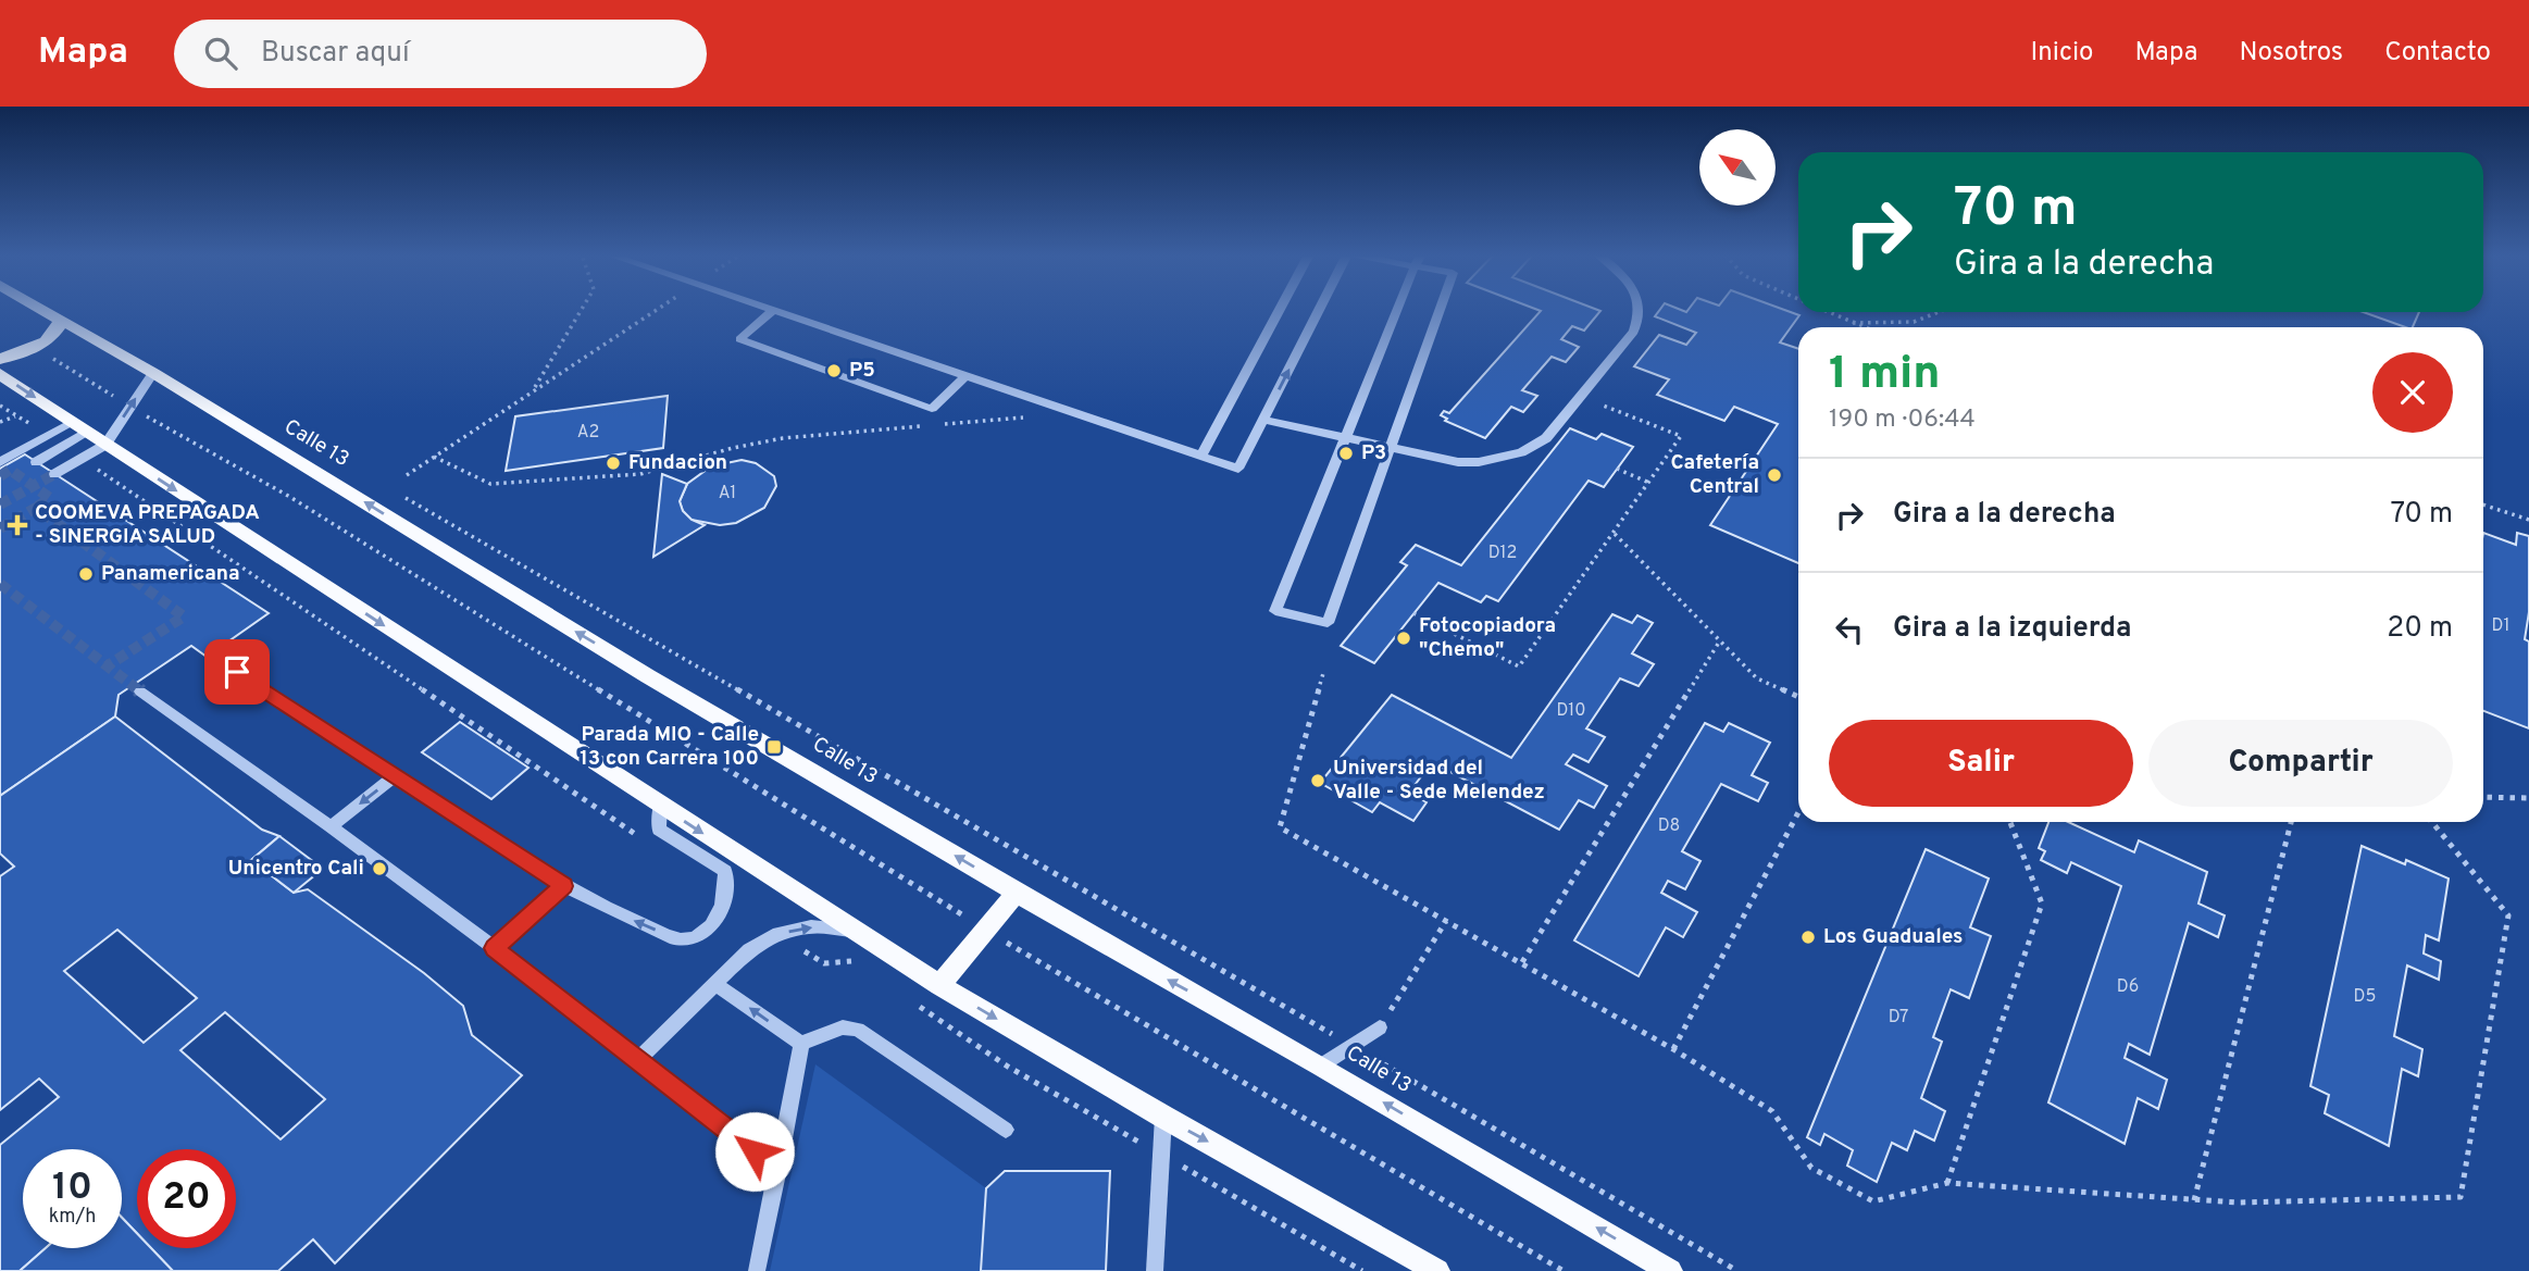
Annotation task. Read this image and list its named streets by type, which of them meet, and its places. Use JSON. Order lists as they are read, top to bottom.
{
  "streets": {
    "main road": ["Calle 13"]
  },
  "places": {
    "other": [
      "P5",
      "P3",
      "Fundacion",
      "Cafetería Central",
      "Panamericana",
      "Fotocopiadora \"Chemo\"",
      "Universidad del Valle - Sede Melendez",
      "Unicentro Cali",
      "Los Guaduales"
    ],
    "health": ["COOMEVA PREPAGADA - SINERGIA SALUD"],
    "transit": ["Parada MIO - Calle 13 con Carrera 100"]
  },
  "house_numbers": [
    "A2",
    "A1",
    "D12",
    "D1",
    "D10",
    "D8",
    "D6",
    "D5",
    "D7"
  ],
  "north": "top left",
  "page": {
    "header": "Mapa",
    "search": "Buscar aquí",
    "nav": [
      "Inicio",
      "Mapa",
      "Nosotros",
      "Contacto"
    ],
    "turn": ["70 m", "Gira a la derecha"],
    "heading": ["1 min", "190 m · 06:44"],
    "list": [
      {
        "name": "Gira a la derecha",
        "value": "70 m"
      },
      {
        "name": "Gira a la izquierda",
        "value": "20 m"
      }
    ],
    "buttons": ["Salir", "Compartir"],
    "speed": "10 km/h",
    "limit": "20"
  }
}
